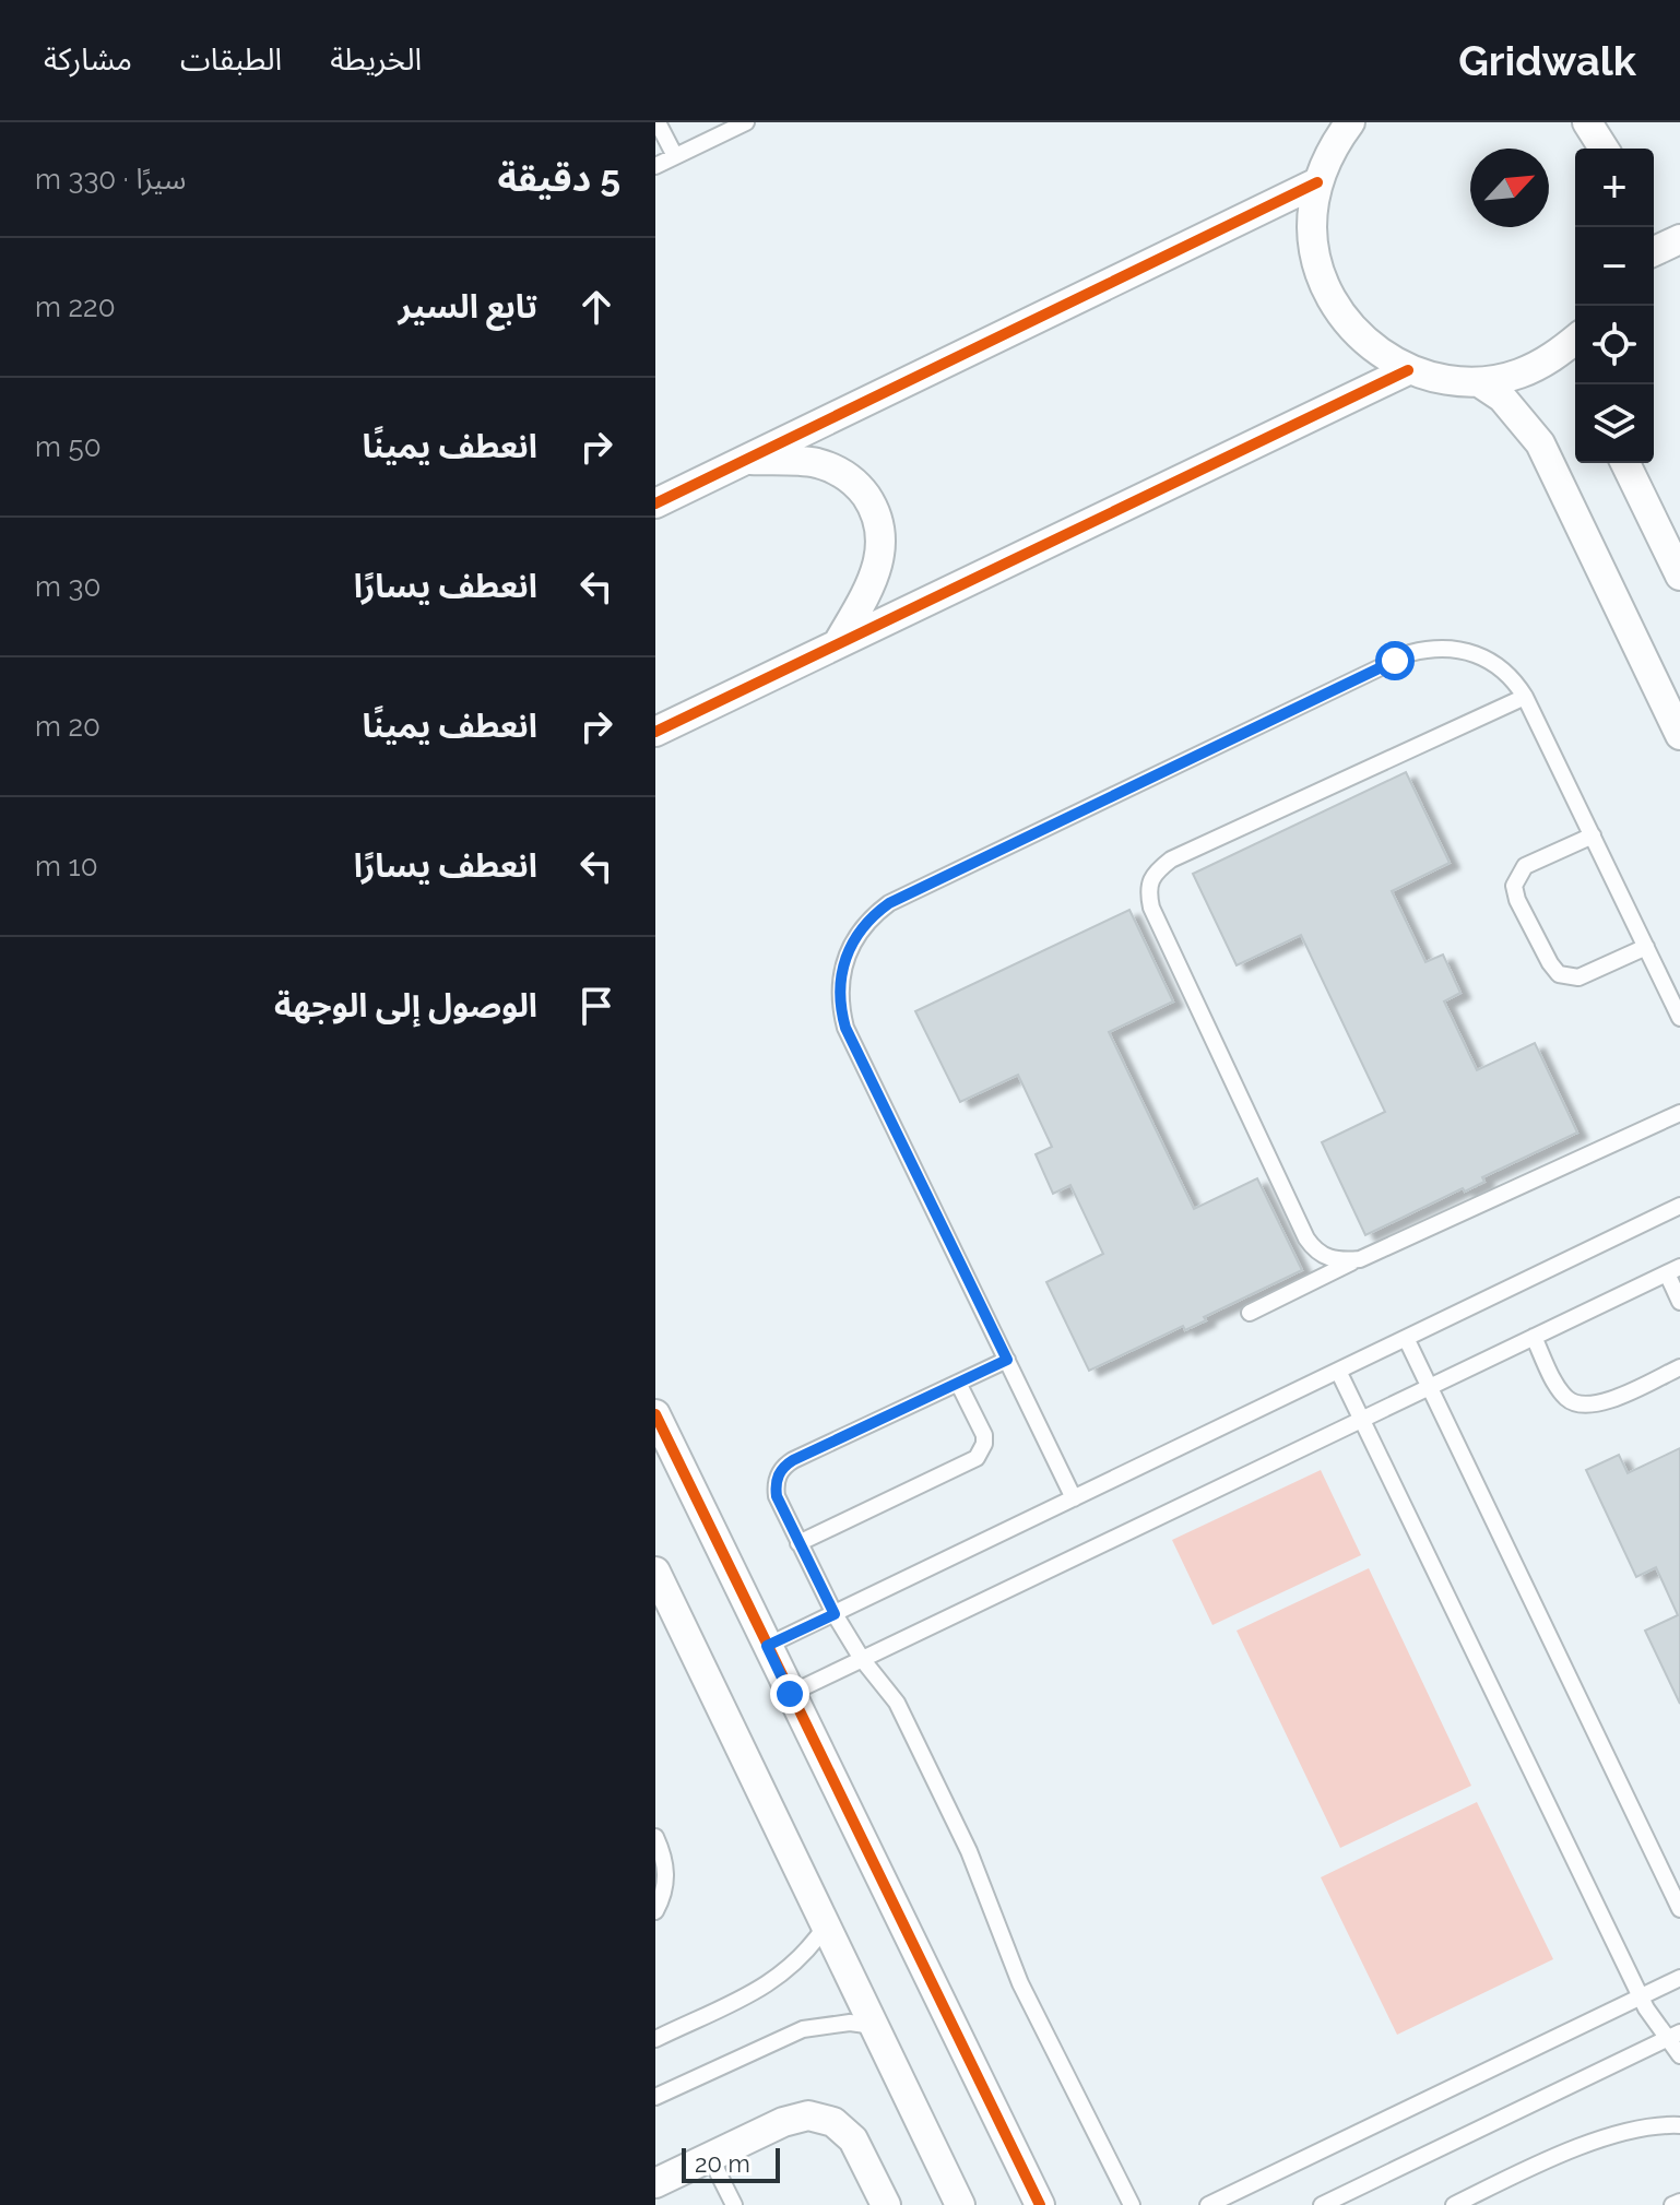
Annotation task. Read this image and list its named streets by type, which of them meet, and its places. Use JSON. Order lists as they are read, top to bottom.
{
  "scale_bar": "20 m",
  "north": "top right",
  "page": {
    "header": "Gridwalk",
    "nav": ["الخريطة", "الطبقات", "مشاركة"],
    "heading": ["5 دقيقة", "سيرًا · 330 m"],
    "map_buttons": ["+", "−"],
    "list": [
      ["تابع السير", "220 m"],
      ["انعطف يمينًا", "50 m"],
      ["انعطف يسارًا", "30 m"],
      ["انعطف يمينًا", "20 m"],
      ["انعطف يسارًا", "10 m"],
      "الوصول إلى الوجهة"
    ],
    "scale": "20 m"
  }
}
